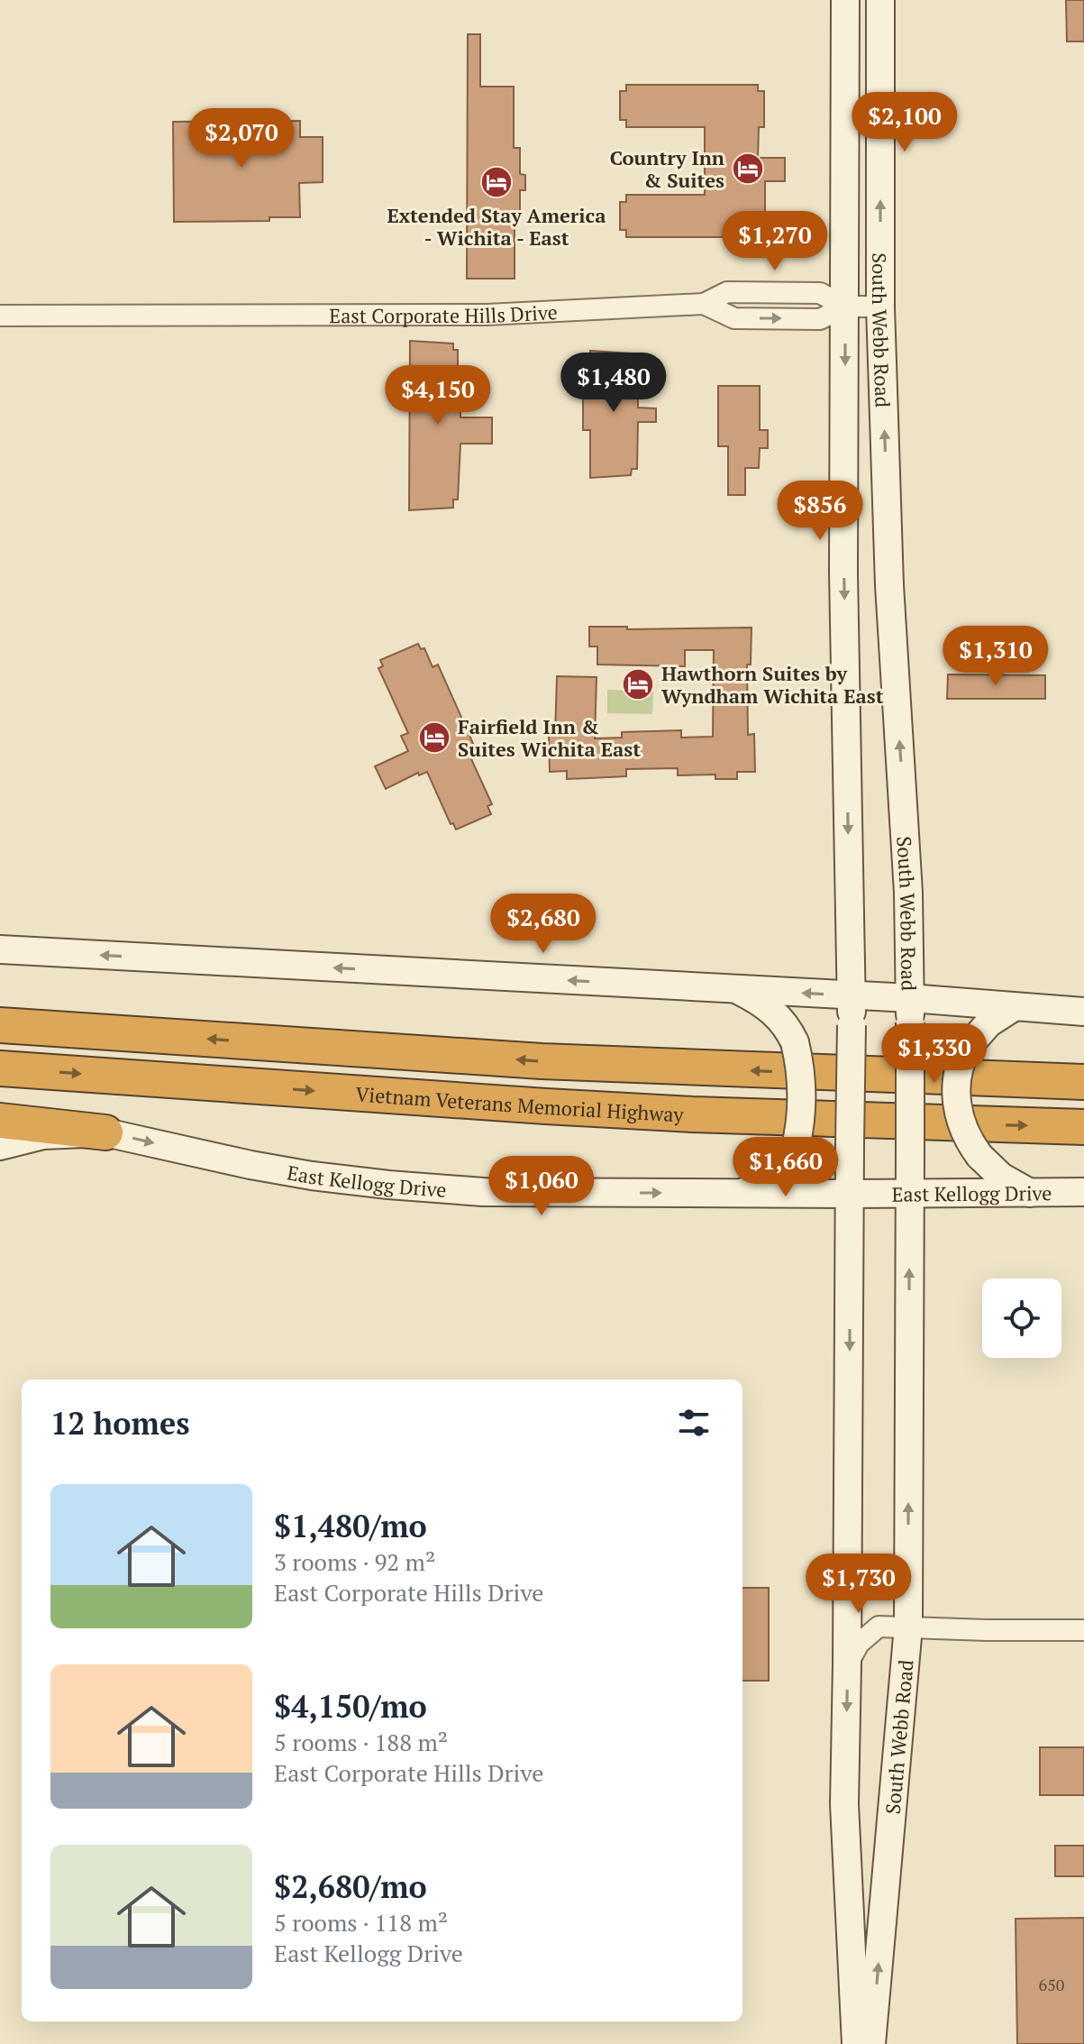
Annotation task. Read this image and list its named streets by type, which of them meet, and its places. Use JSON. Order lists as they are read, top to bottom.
{
  "streets": {
    "highway": ["Vietnam Veterans Memorial Highway"],
    "main road": ["South Webb Road", "East Kellogg Drive"],
    "street": ["East Corporate Hills Drive"]
  },
  "crossings": [
    ["East Corporate Hills Drive", "South Webb Road"],
    ["South Webb Road", "East Kellogg Drive"]
  ],
  "places": {
    "hotel": [
      "Country Inn & Suites",
      "Extended Stay America - Wichita - East",
      "Hawthorn Suites by Wyndham Wichita East",
      "Fairfield Inn & Suites Wichita East"
    ]
  },
  "house_numbers": ["650"],
  "page": {
    "price": [
      "$2,100",
      "$2,070",
      "$1,270",
      "$1,480",
      "$4,150",
      "$856",
      "$1,310",
      "$2,680",
      "$1,330",
      "$1,660",
      "$1,060",
      "$1,730"
    ],
    "heading": "12 homes",
    "list": [
      {
        "name": "$1,480/mo",
        "note": "3 rooms · 92 m² · East Corporate Hills Drive"
      },
      {
        "name": "$4,150/mo",
        "note": "5 rooms · 188 m² · East Corporate Hills Drive"
      },
      {
        "name": "$2,680/mo",
        "note": "5 rooms · 118 m² · East Kellogg Drive"
      }
    ]
  }
}
